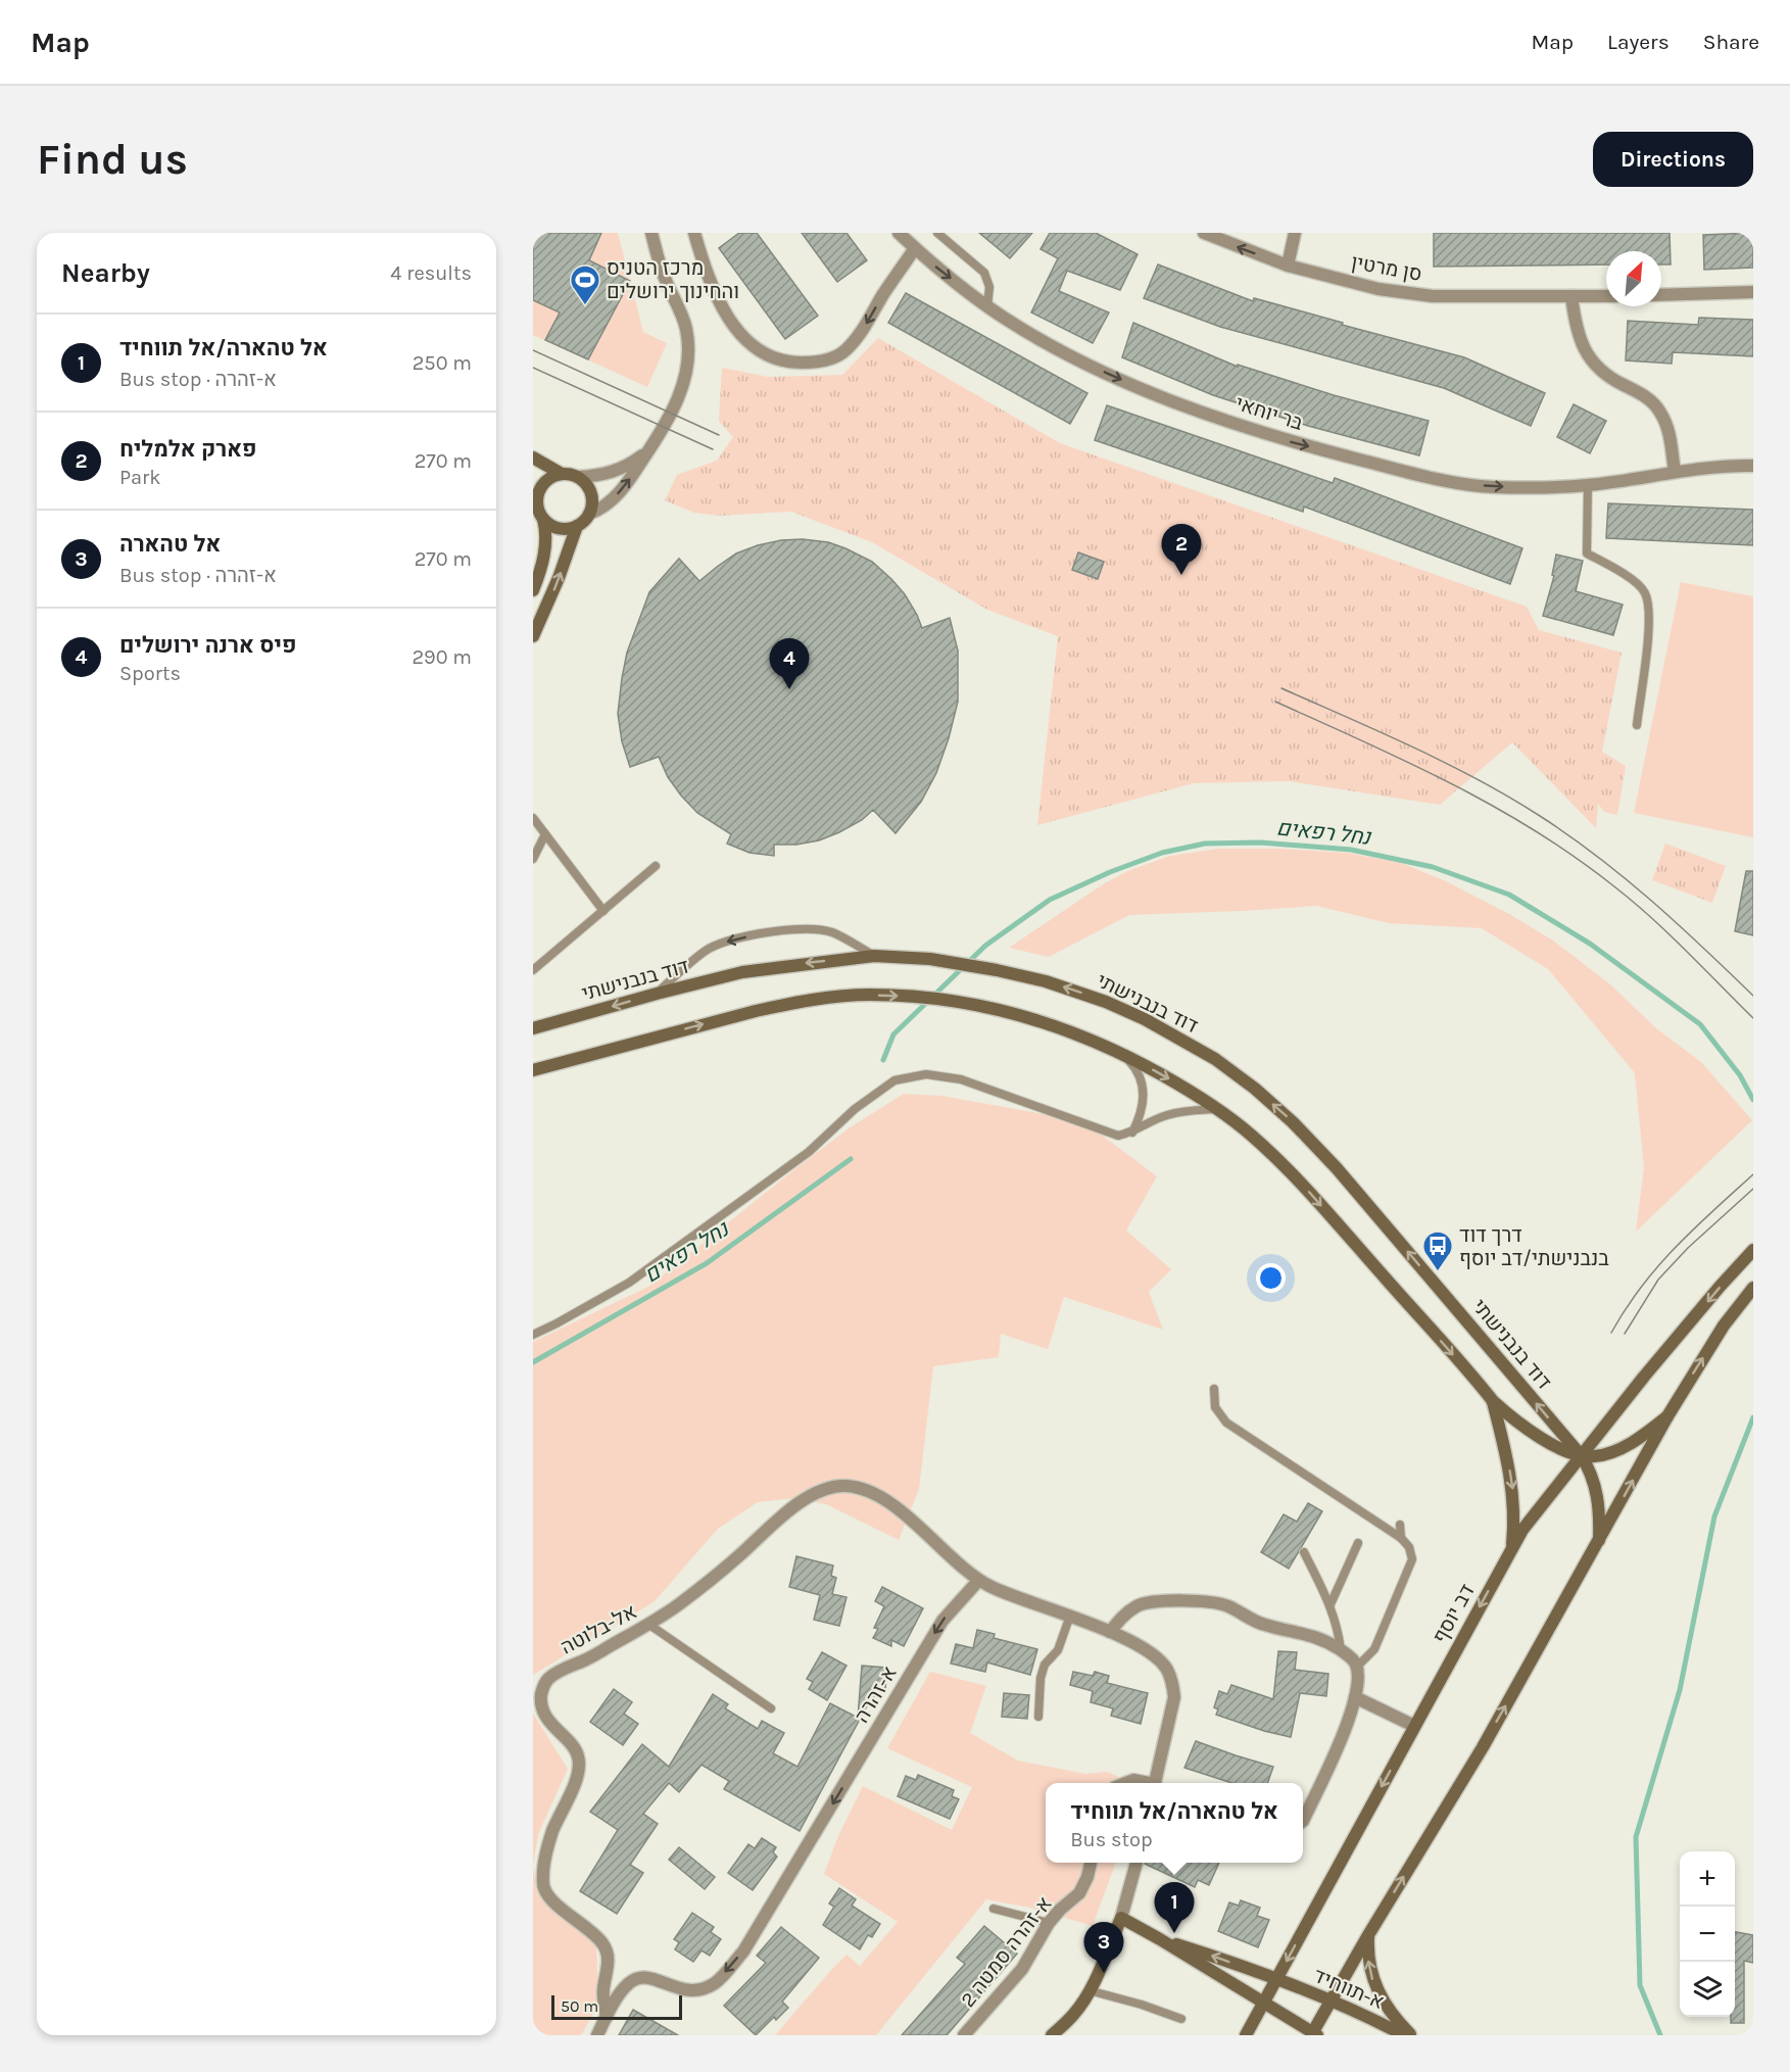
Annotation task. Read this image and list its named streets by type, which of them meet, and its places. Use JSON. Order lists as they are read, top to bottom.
{
  "streets": {
    "main road": ["דוד בנבנישתי", "דב יוסף", "א-תווחיד"],
    "street": [
      "סן מרטין",
      "בר יוחאי",
      "אל-בלוטה",
      "א-זהרה",
      "א-זהרה סמטה 2"
    ]
  },
  "crossings": [
    ["דוד בנבנישתי", "דב יוסף"],
    ["דב יוסף", "א-תווחיד"],
    ["אל-בלוטה", "א-זהרה"]
  ],
  "one_way": ["בר יוחאי", "א-זהרה"],
  "water": ["נחל רפאים"],
  "places": {
    "sports": ["מרכז הטניס והחינוך ירושלים"],
    "bus stop": ["דרך דוד בנבנישתי/דב יוסף"]
  },
  "scale_bar": "50 m",
  "north": "top right",
  "page": {
    "header": "Map",
    "nav": ["Map", "Layers", "Share"],
    "buttons": "Directions",
    "title": "Find us",
    "heading": ["Nearby", "4 results"],
    "list": [
      {
        "mark": "1",
        "name": "אל טהארה/אל תווחיד",
        "note": "Bus stop · א-זהרה",
        "value": "250 m"
      },
      {
        "mark": "2",
        "name": "פארק אלמליח",
        "note": "Park",
        "value": "270 m"
      },
      {
        "mark": "3",
        "name": "אל טהארה",
        "note": "Bus stop · א-זהרה",
        "value": "270 m"
      },
      {
        "mark": "4",
        "name": "פיס ארנה ירושלים",
        "note": "Sports",
        "value": "290 m"
      }
    ],
    "pins": [
      "2",
      "4",
      "1",
      "3"
    ],
    "popup": ["אל טהארה/אל תווחיד", "Bus stop"],
    "map_buttons": ["+", "−"],
    "scale": "50 m"
  }
}
